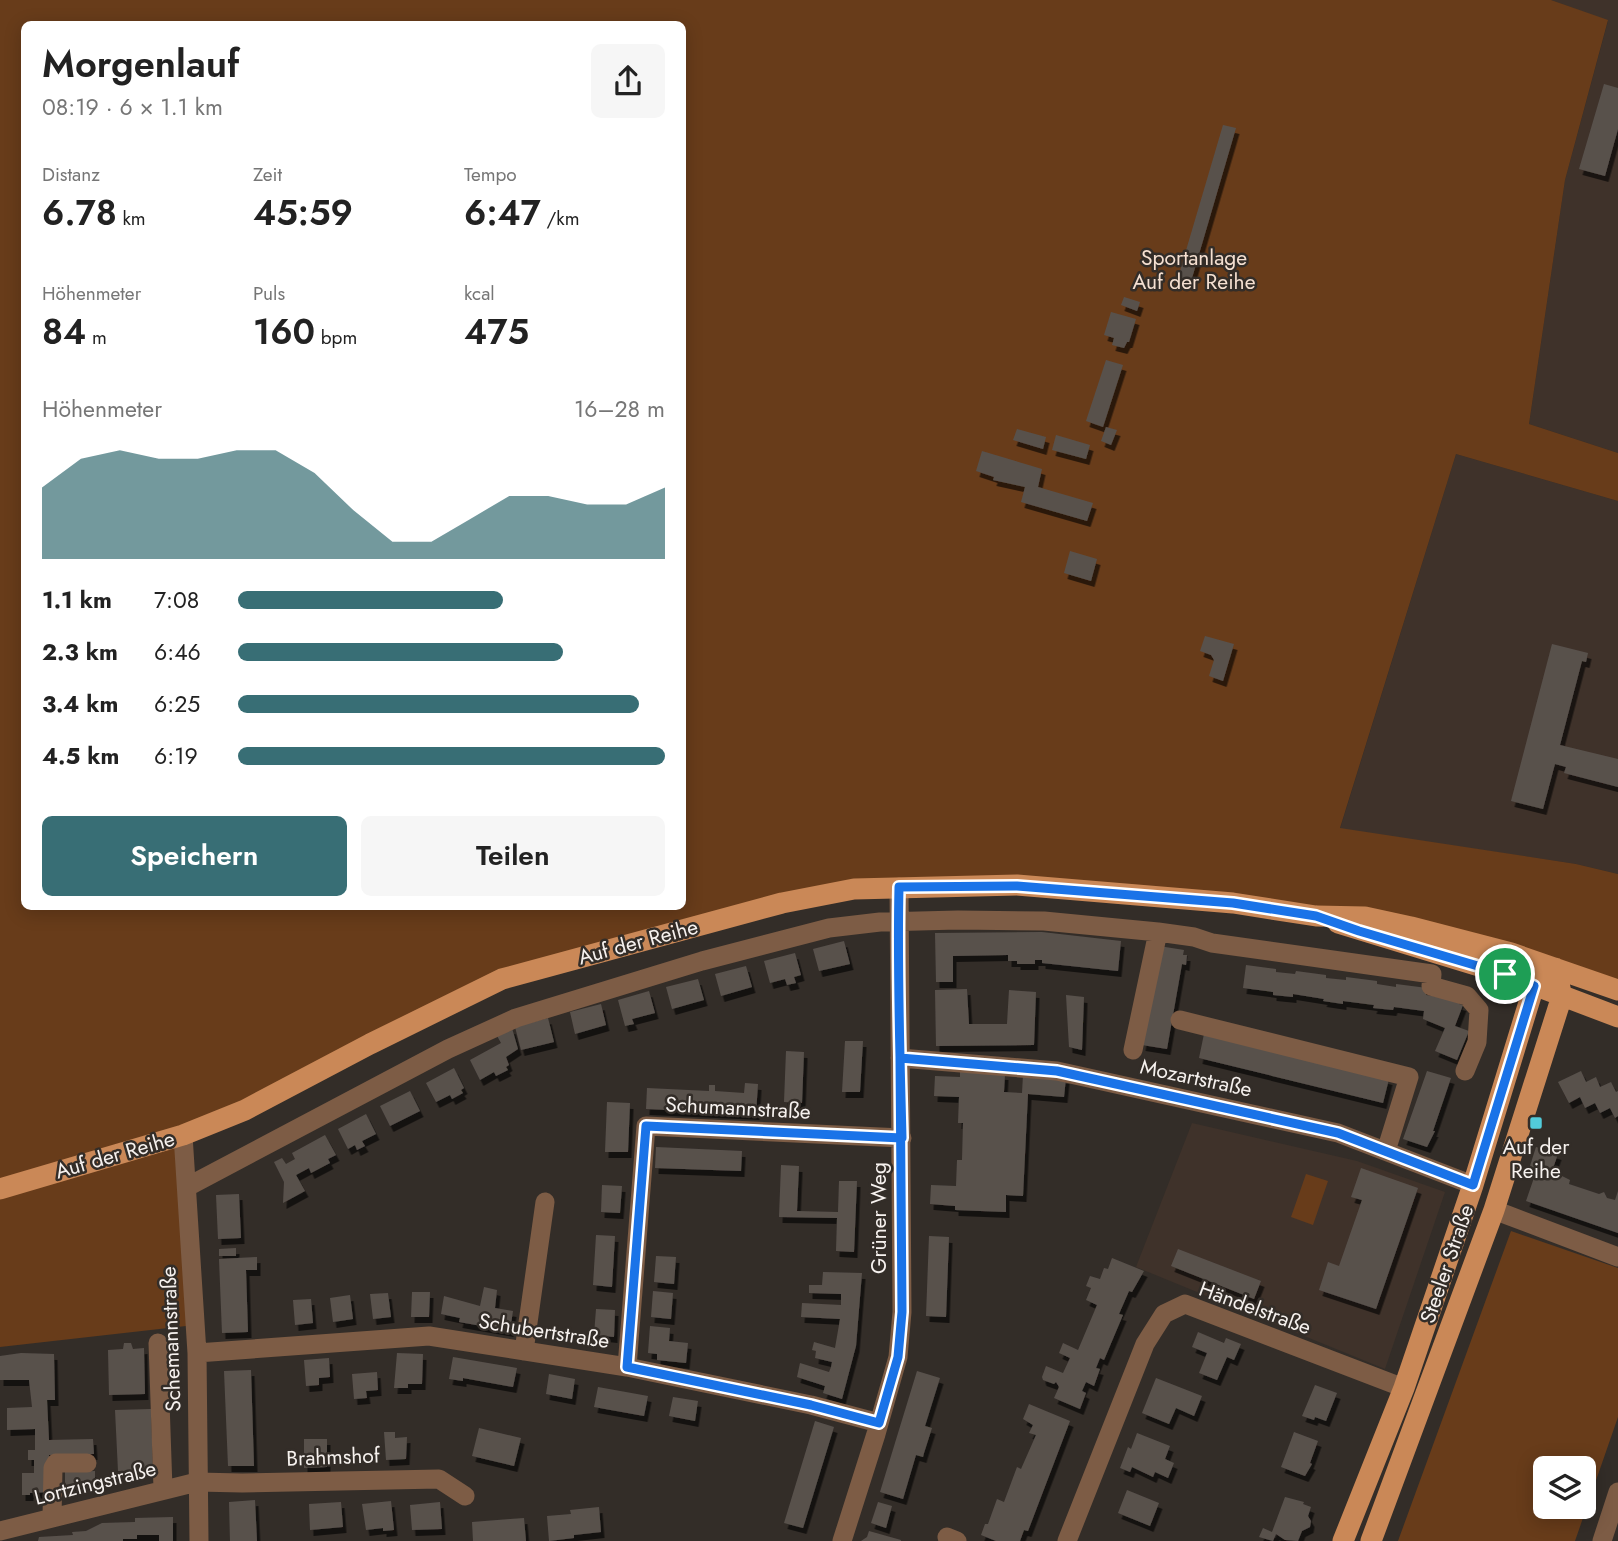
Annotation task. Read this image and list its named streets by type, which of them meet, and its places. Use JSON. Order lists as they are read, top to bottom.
{
  "streets": {
    "main road": ["Auf der Reihe", "Steeler Straße"],
    "street": [
      "Mozartstraße",
      "Schumannstraße",
      "Grüner Weg",
      "Händelstraße",
      "Schubertstraße",
      "Schemannstraße",
      "Brahmshof",
      "Lortzingstraße"
    ]
  },
  "crossings": [
    ["Auf der Reihe", "Grüner Weg"],
    ["Auf der Reihe", "Steeler Straße"],
    ["Auf der Reihe", "Schemannstraße"],
    ["Mozartstraße", "Grüner Weg"],
    ["Mozartstraße", "Steeler Straße"],
    ["Schumannstraße", "Grüner Weg"],
    ["Schumannstraße", "Schubertstraße"],
    ["Grüner Weg", "Schubertstraße"],
    ["Steeler Straße", "Händelstraße"],
    ["Schubertstraße", "Schemannstraße"],
    ["Schemannstraße", "Brahmshof"],
    ["Schemannstraße", "Lortzingstraße"],
    ["Brahmshof", "Lortzingstraße"]
  ],
  "parks": ["Sportanlage Auf der Reihe"],
  "places": {
    "transit": ["Auf der Reihe"]
  },
  "page": {
    "heading": ["Morgenlauf", "08:19 · 6 × 1.1 km"],
    "stats": [
      ["Distanz", "6.78 km"],
      ["Zeit", "45:59"],
      ["Tempo", "6:47 /km"],
      ["Höhenmeter", "84 m"],
      ["Puls", "160 bpm"],
      ["kcal", "475"]
    ],
    "chart": ["Höhenmeter", "16–28 m"],
    "list": [
      {
        "name": "1.1 km",
        "note": "7:08"
      },
      {
        "name": "2.3 km",
        "note": "6:46"
      },
      {
        "name": "3.4 km",
        "note": "6:25"
      },
      {
        "name": "4.5 km",
        "note": "6:19"
      }
    ],
    "buttons": ["Speichern", "Teilen"]
  }
}
